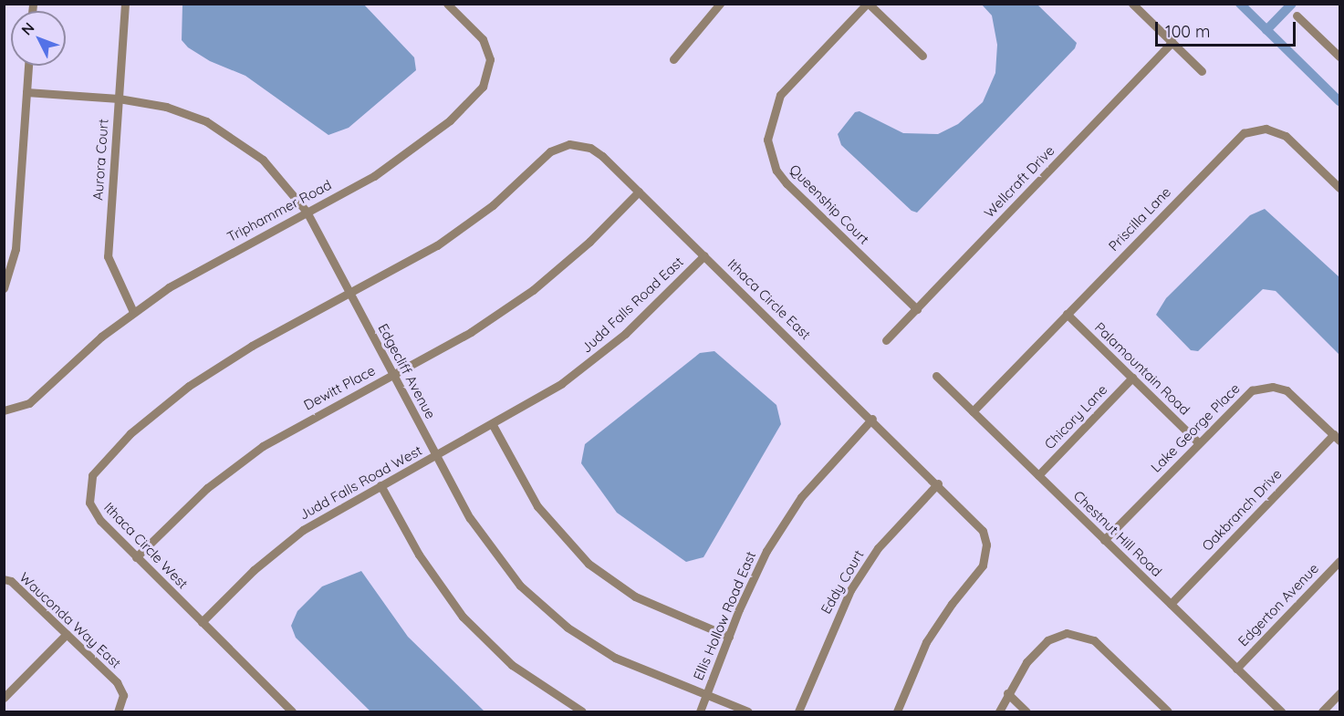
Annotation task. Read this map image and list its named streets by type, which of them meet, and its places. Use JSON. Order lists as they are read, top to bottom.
{
  "streets": {
    "street": [
      "Aurora Court",
      "Wellcraft Drive",
      "Queenship Court",
      "Triphammer Road",
      "Priscilla Lane",
      "Ithaca Circle East",
      "Judd Falls Road East",
      "Palamountain Road",
      "Edgecliff Avenue",
      "Dewitt Place",
      "Chicory Lane",
      "Lake George Place",
      "Judd Falls Road West",
      "Oakbranch Drive",
      "Chestnut Hill Road",
      "Ithaca Circle West",
      "Eddy Court",
      "Edgerton Avenue",
      "Ellis Hollow Road East",
      "Wauconda Way East"
    ]
  },
  "crossings": [
    ["Aurora Court", "Triphammer Road"],
    ["Aurora Court", "Edgecliff Avenue"],
    ["Wellcraft Drive", "Queenship Court"],
    ["Triphammer Road", "Edgecliff Avenue"],
    ["Priscilla Lane", "Palamountain Road"],
    ["Priscilla Lane", "Chestnut Hill Road"],
    ["Ithaca Circle East", "Judd Falls Road East"],
    ["Ithaca Circle East", "Edgecliff Avenue"],
    ["Ithaca Circle East", "Dewitt Place"],
    ["Ithaca Circle East", "Ithaca Circle West"],
    ["Ithaca Circle East", "Eddy Court"],
    ["Ithaca Circle East", "Ellis Hollow Road East"],
    ["Judd Falls Road East", "Edgecliff Avenue"],
    ["Judd Falls Road East", "Judd Falls Road West"],
    ["Palamountain Road", "Chicory Lane"],
    ["Palamountain Road", "Lake George Place"],
    ["Edgecliff Avenue", "Dewitt Place"],
    ["Edgecliff Avenue", "Judd Falls Road West"],
    ["Edgecliff Avenue", "Ithaca Circle West"],
    ["Edgecliff Avenue", "Ellis Hollow Road East"],
    ["Dewitt Place", "Ithaca Circle West"],
    ["Chicory Lane", "Chestnut Hill Road"],
    ["Lake George Place", "Oakbranch Drive"],
    ["Lake George Place", "Chestnut Hill Road"],
    ["Judd Falls Road West", "Ithaca Circle West"],
    ["Oakbranch Drive", "Chestnut Hill Road"],
    ["Chestnut Hill Road", "Edgerton Avenue"]
  ],
  "scale_bar": "100 m",
  "north": "top left"
}
